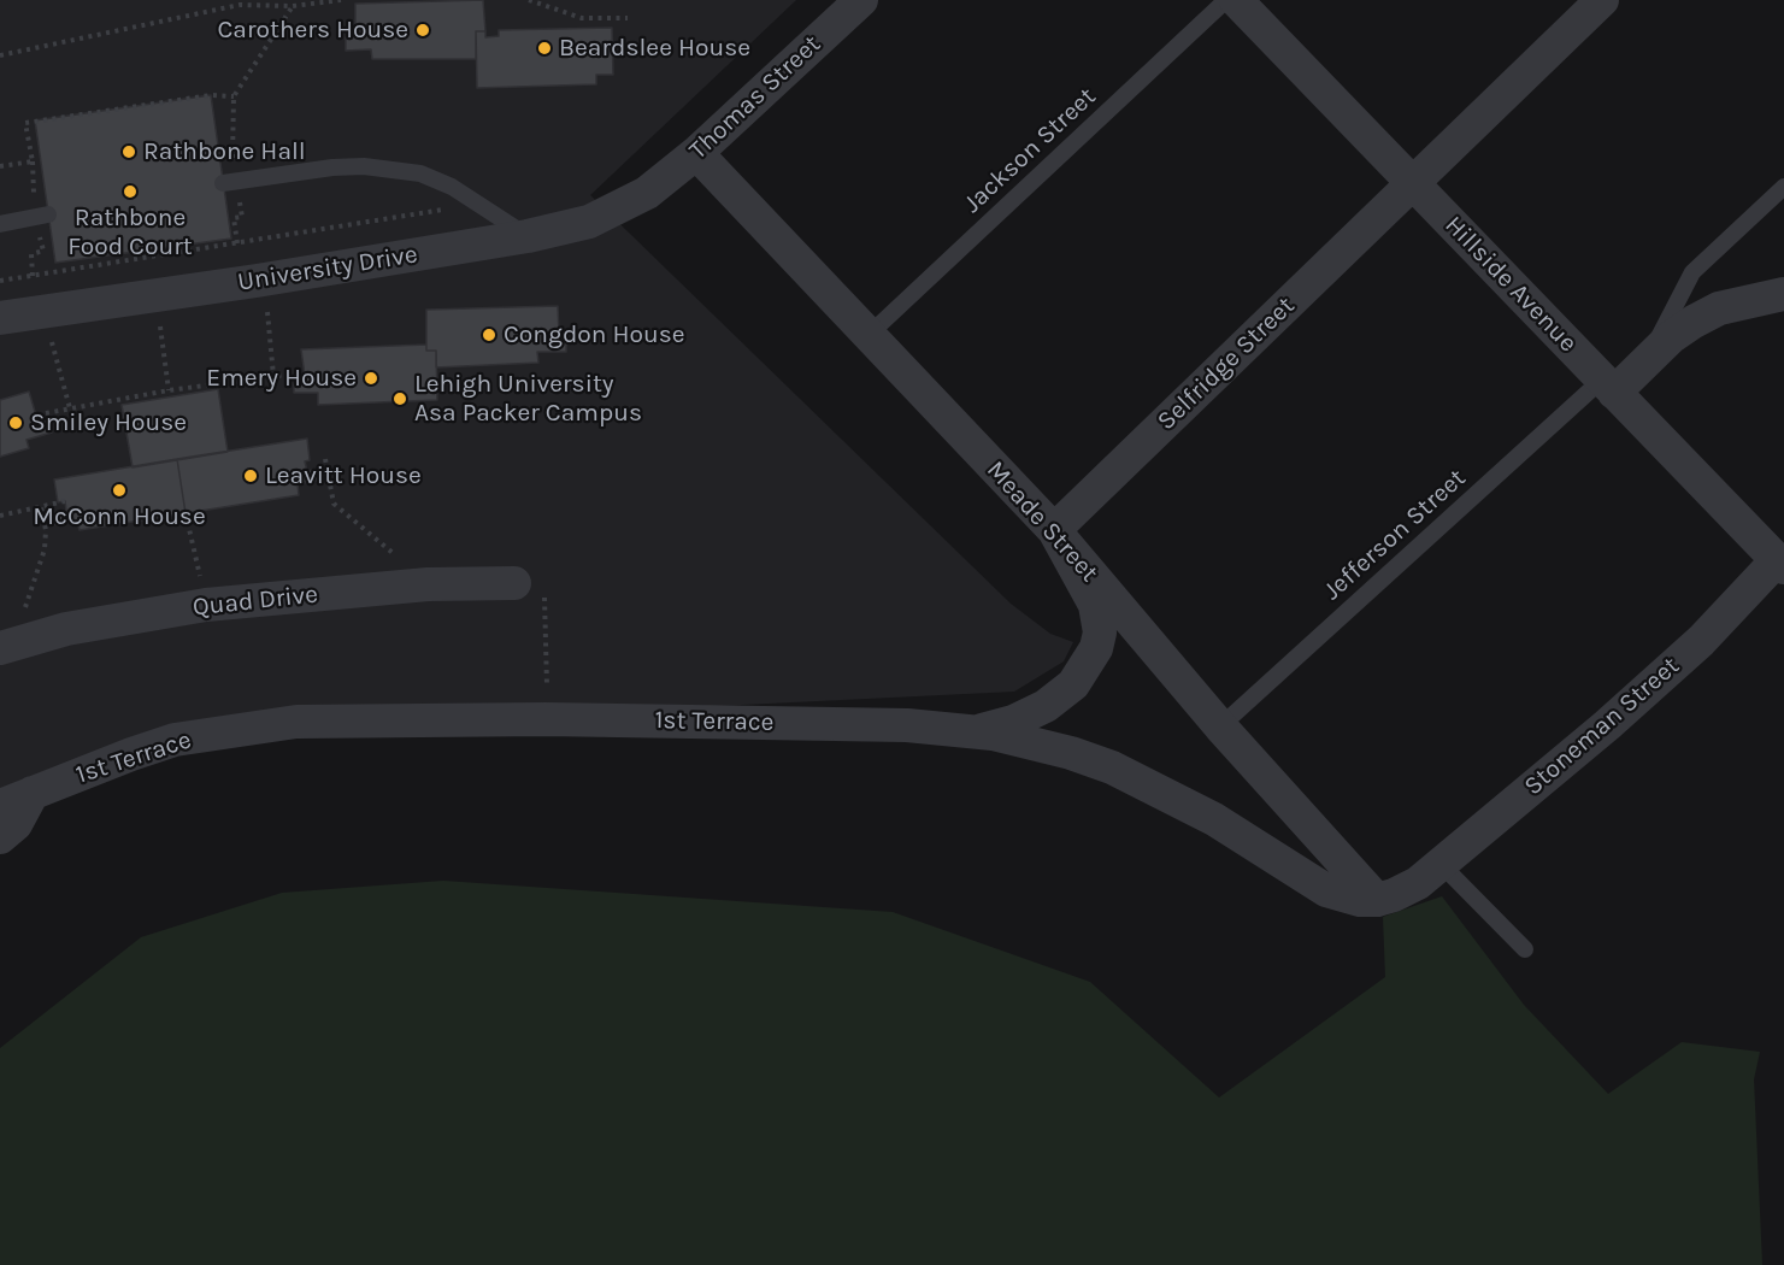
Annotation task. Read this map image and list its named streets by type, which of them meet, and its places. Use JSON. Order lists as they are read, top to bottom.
{
  "streets": {
    "street": [
      "Thomas Street",
      "University Drive",
      "Hillside Avenue",
      "Selfridge Street",
      "Meade Street",
      "Quad Drive",
      "1st Terrace",
      "Stoneman Street"
    ],
    "lane": ["Jackson Street", "Jefferson Street"]
  },
  "crossings": [
    ["Thomas Street", "University Drive"],
    ["Thomas Street", "Meade Street"],
    ["Jackson Street", "Meade Street"],
    ["Hillside Avenue", "Selfridge Street"],
    ["Hillside Avenue", "Jefferson Street"],
    ["Hillside Avenue", "Stoneman Street"],
    ["Selfridge Street", "Meade Street"],
    ["Meade Street", "Jefferson Street"],
    ["Meade Street", "1st Terrace"],
    ["1st Terrace", "Stoneman Street"]
  ],
  "places": [
    "Carothers House",
    "Beardslee House",
    "Rathbone Hall",
    "Rathbone Food Court",
    "Congdon House",
    "Emery House",
    "Lehigh University Asa Packer Campus",
    "Smiley House",
    "Leavitt House",
    "McConn House"
  ]
}
